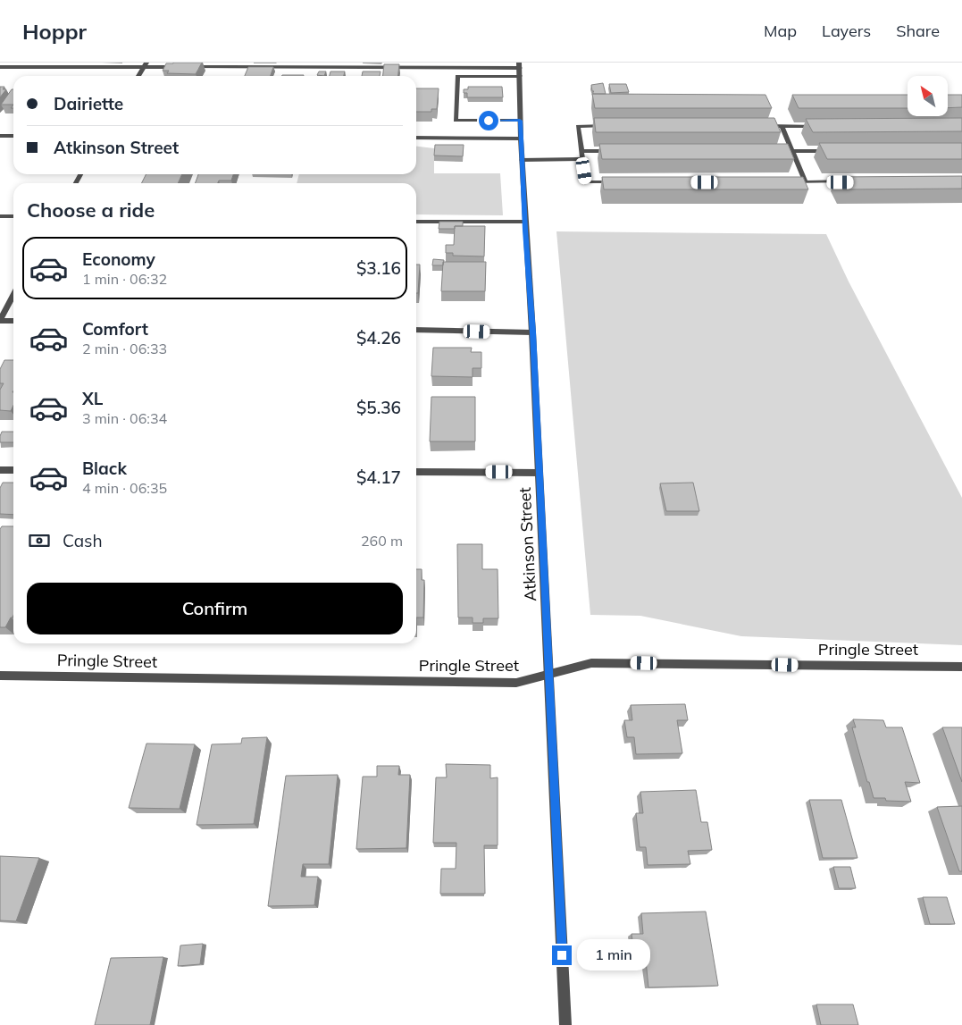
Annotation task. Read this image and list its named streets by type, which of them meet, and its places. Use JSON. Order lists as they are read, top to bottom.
{
  "streets": {
    "street": ["Atkinson Street", "Pringle Street"]
  },
  "crossings": [
    ["Atkinson Street", "Pringle Street"]
  ],
  "north": "top left",
  "page": {
    "header": "Hoppr",
    "nav": ["Map", "Layers", "Share"],
    "banner": ["Dairiette", "Atkinson Street"],
    "heading": "Choose a ride",
    "list": [
      {
        "name": "Economy",
        "note": "1 min · 06:32",
        "value": "$3.16"
      },
      {
        "name": "Comfort",
        "note": "2 min · 06:33",
        "value": "$4.26"
      },
      {
        "name": "XL",
        "note": "3 min · 06:34",
        "value": "$5.36"
      },
      {
        "name": "Black",
        "note": "4 min · 06:35",
        "value": "$4.17"
      }
    ],
    "pay": ["Cash", "260 m"],
    "buttons": "Confirm",
    "bubble": "1 min"
  }
}
